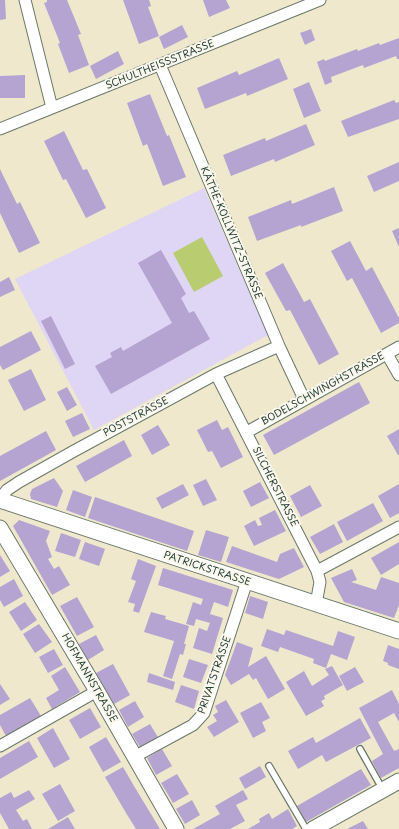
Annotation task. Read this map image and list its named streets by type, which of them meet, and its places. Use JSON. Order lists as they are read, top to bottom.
{
  "streets": {
    "main road": ["PATRICKSTRASSE", "HOFMANNSTRASSE"],
    "street": [
      "SCHULTHEISSSTRASSE",
      "KÄTHE-KOLLWITZ-STRASSE",
      "BODELSCHWINGHSTRASSE",
      "POSTSTRASSE",
      "SILCHERSTRASSE",
      "PRIVATSTRASSE"
    ]
  },
  "crossings": [
    ["SCHULTHEISSSTRASSE", "KÄTHE-KOLLWITZ-STRASSE"],
    ["KÄTHE-KOLLWITZ-STRASSE", "BODELSCHWINGHSTRASSE"],
    ["KÄTHE-KOLLWITZ-STRASSE", "POSTSTRASSE"],
    ["BODELSCHWINGHSTRASSE", "SILCHERSTRASSE"],
    ["POSTSTRASSE", "SILCHERSTRASSE"],
    ["POSTSTRASSE", "PATRICKSTRASSE"],
    ["SILCHERSTRASSE", "PATRICKSTRASSE"],
    ["PATRICKSTRASSE", "PRIVATSTRASSE"],
    ["PRIVATSTRASSE", "HOFMANNSTRASSE"]
  ]
}
